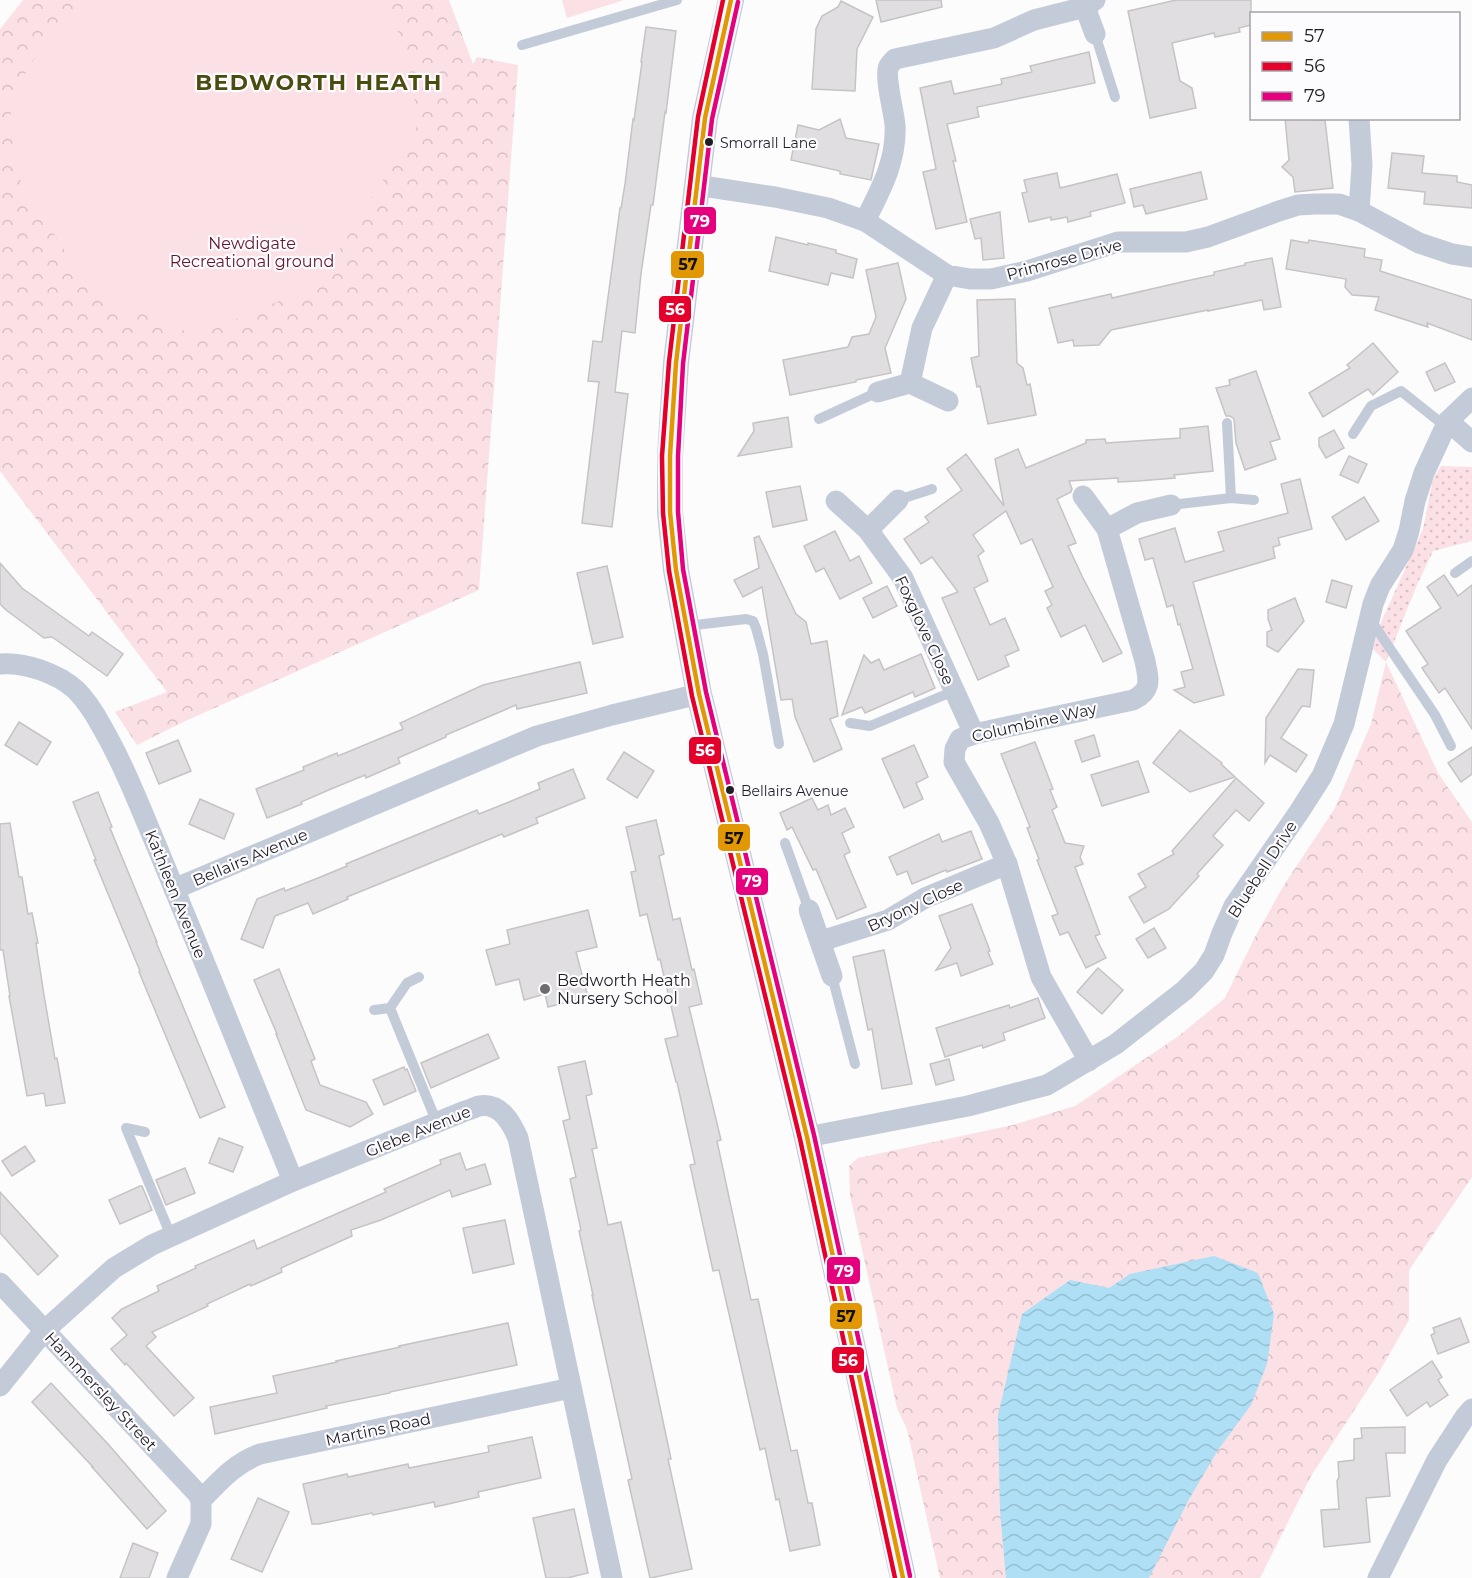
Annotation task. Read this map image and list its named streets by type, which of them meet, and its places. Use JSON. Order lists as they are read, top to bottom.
{
  "streets": {
    "street": [
      "Primrose Drive",
      "Foxglove Close",
      "Columbine Way",
      "Bellairs Avenue",
      "Bluebell Drive",
      "Kathleen Avenue",
      "Bryony Close",
      "Glebe Avenue",
      "Hammersley Street",
      "Martins Road"
    ]
  },
  "crossings": [
    ["Foxglove Close", "Columbine Way"],
    ["Columbine Way", "Bluebell Drive"],
    ["Columbine Way", "Bryony Close"],
    ["Bellairs Avenue", "Kathleen Avenue"],
    ["Kathleen Avenue", "Glebe Avenue"],
    ["Glebe Avenue", "Hammersley Street"],
    ["Glebe Avenue", "Martins Road"],
    ["Hammersley Street", "Martins Road"]
  ],
  "districts": ["BEDWORTH HEATH"],
  "parks": ["Newdigate Recreational ground"],
  "places": ["Smorrall Lane", "Bellairs Avenue", "Bedworth Heath Nursery School"],
  "lines": ["transit line 57", "transit line 56", "transit line 79"],
  "legend": ["57", "56", "79"]
}
